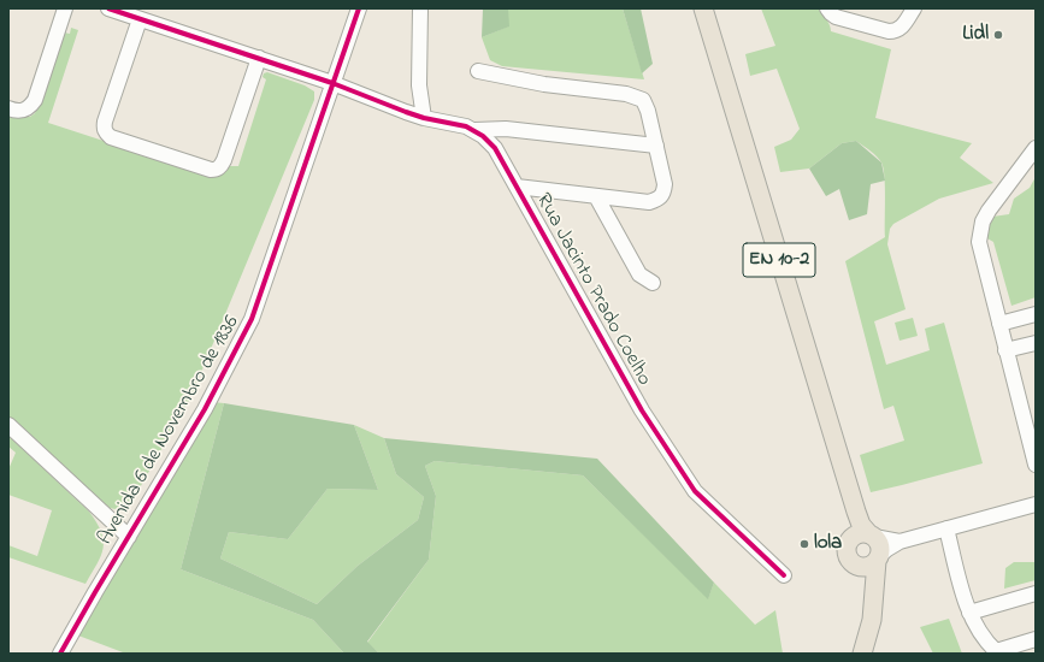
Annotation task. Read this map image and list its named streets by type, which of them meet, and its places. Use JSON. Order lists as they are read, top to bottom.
{
  "streets": {
    "main road": ["EN 10-2"],
    "street": ["Rua Jacinto Prado Coelho", "Avenida 6 de Novembro de 1836"]
  },
  "crossings": [
    ["Rua Jacinto Prado Coelho", "Avenida 6 de Novembro de 1836"]
  ],
  "places": ["Lidl", "lola"]
}
